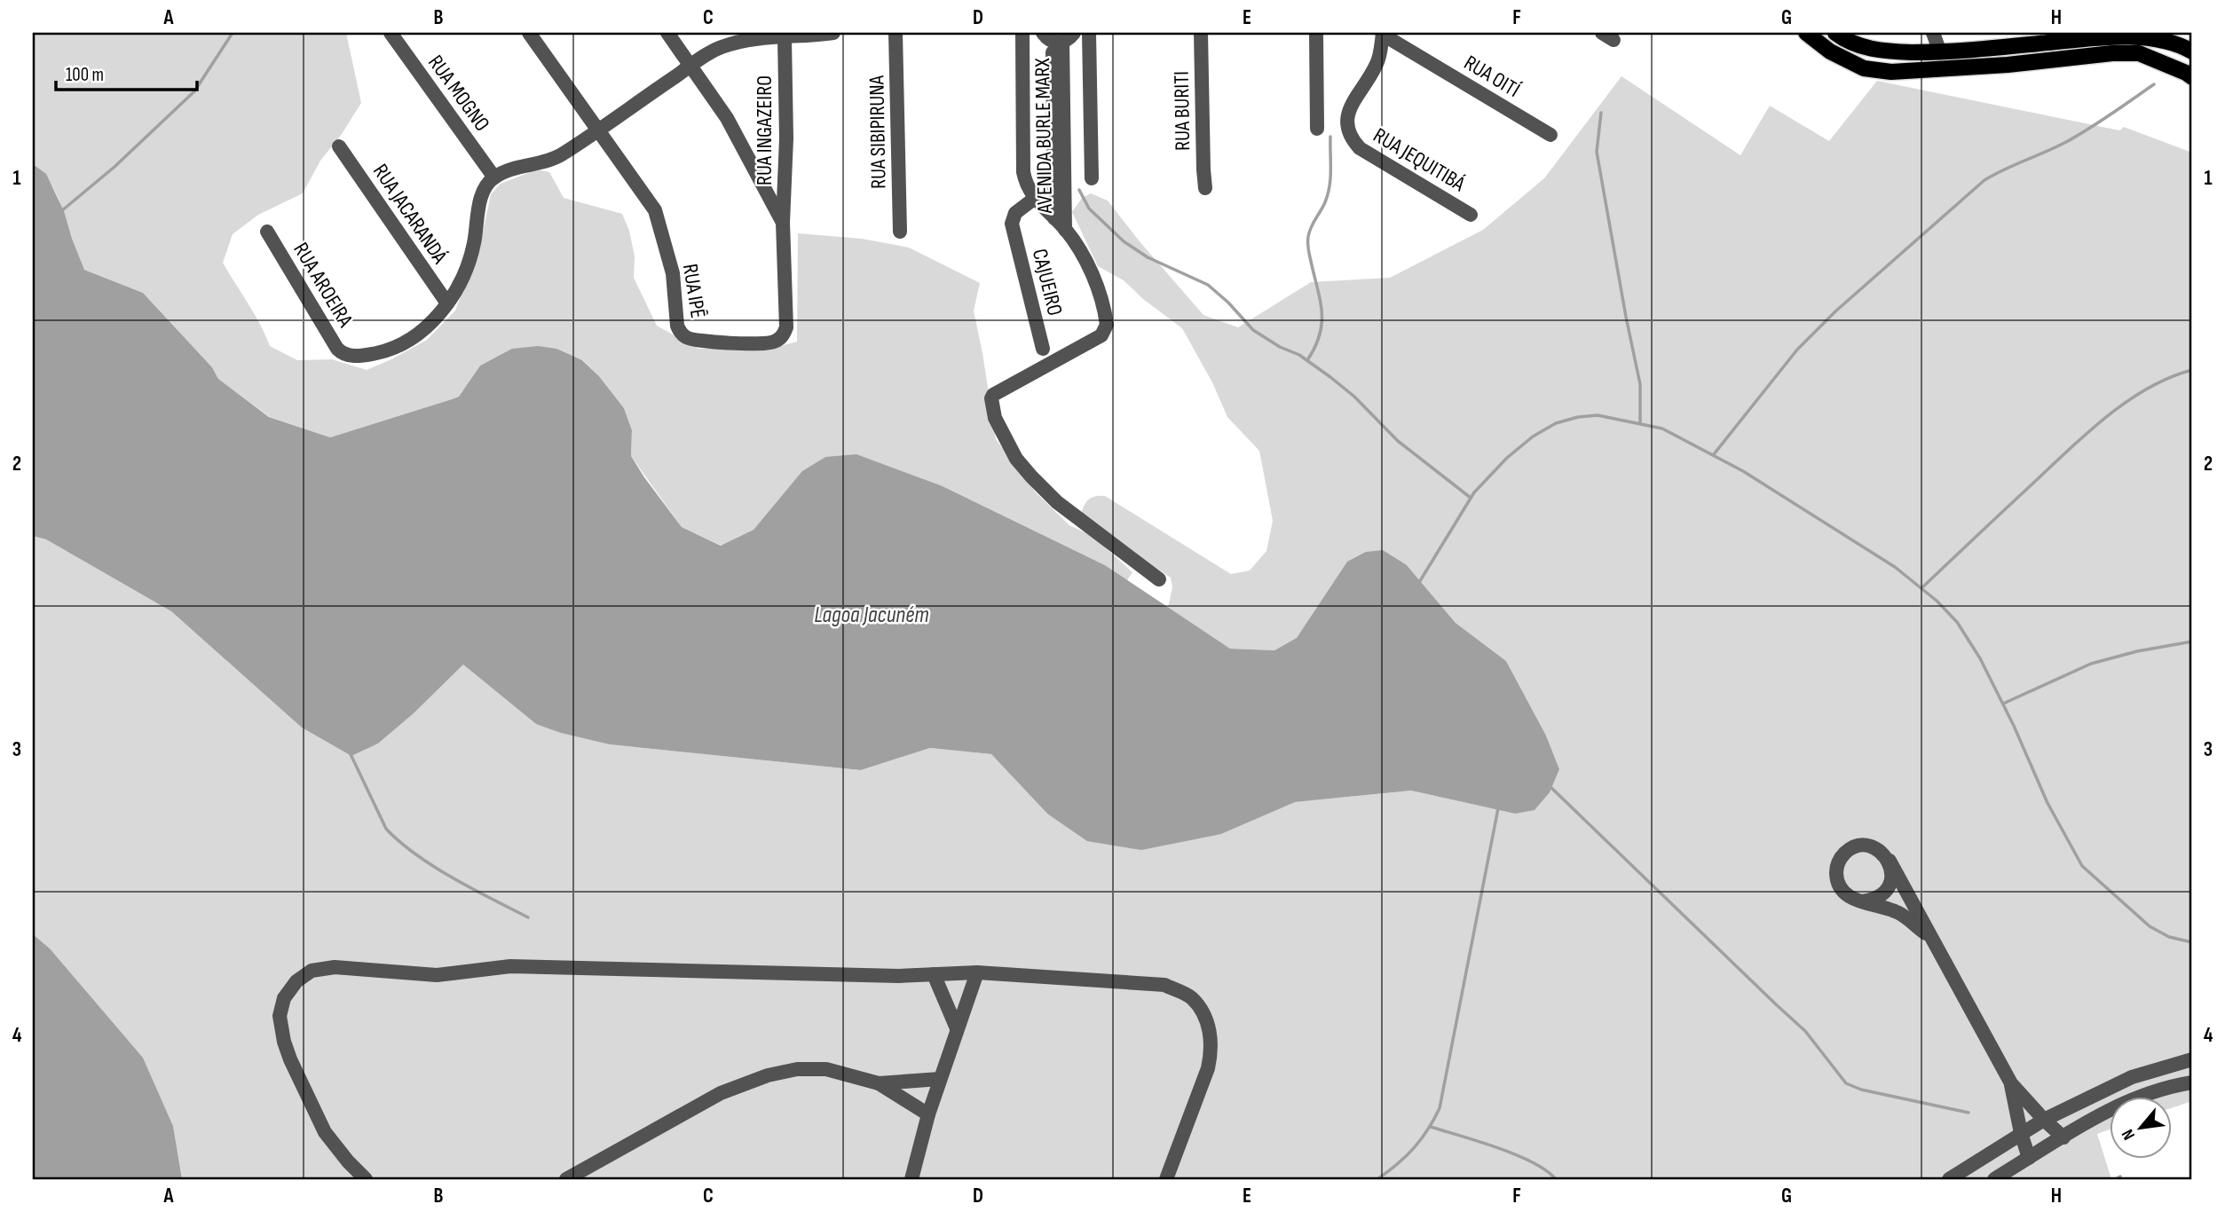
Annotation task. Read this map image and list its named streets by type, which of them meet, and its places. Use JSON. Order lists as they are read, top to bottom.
{
  "streets": {
    "street": [
      "RUA OITÍ",
      "RUA MOGNO",
      "RUA BURITI",
      "RUA INGAZEIRO",
      "RUA SIBIPIRUNA",
      "AVENIDA BURLE MARX",
      "RUA JEQUITIBÁ",
      "RUA JACARANDÁ",
      "CAJUEIRO",
      "RUA AROEIRA",
      "RUA IPÊ"
    ]
  },
  "crossings": [
    ["RUA OITÍ", "RUA JEQUITIBÁ"],
    ["RUA INGAZEIRO", "RUA IPÊ"],
    ["AVENIDA BURLE MARX", "CAJUEIRO"],
    ["RUA JACARANDÁ", "RUA AROEIRA"]
  ],
  "water": ["Lagoa Jacuném"],
  "scale_bar": "100 m",
  "north": "bottom left",
  "grid": {
    "columns": [
      "A",
      "B",
      "C",
      "D",
      "E",
      "F",
      "G",
      "H"
    ],
    "rows": [
      "1",
      "2",
      "3",
      "4"
    ]
  }
}
